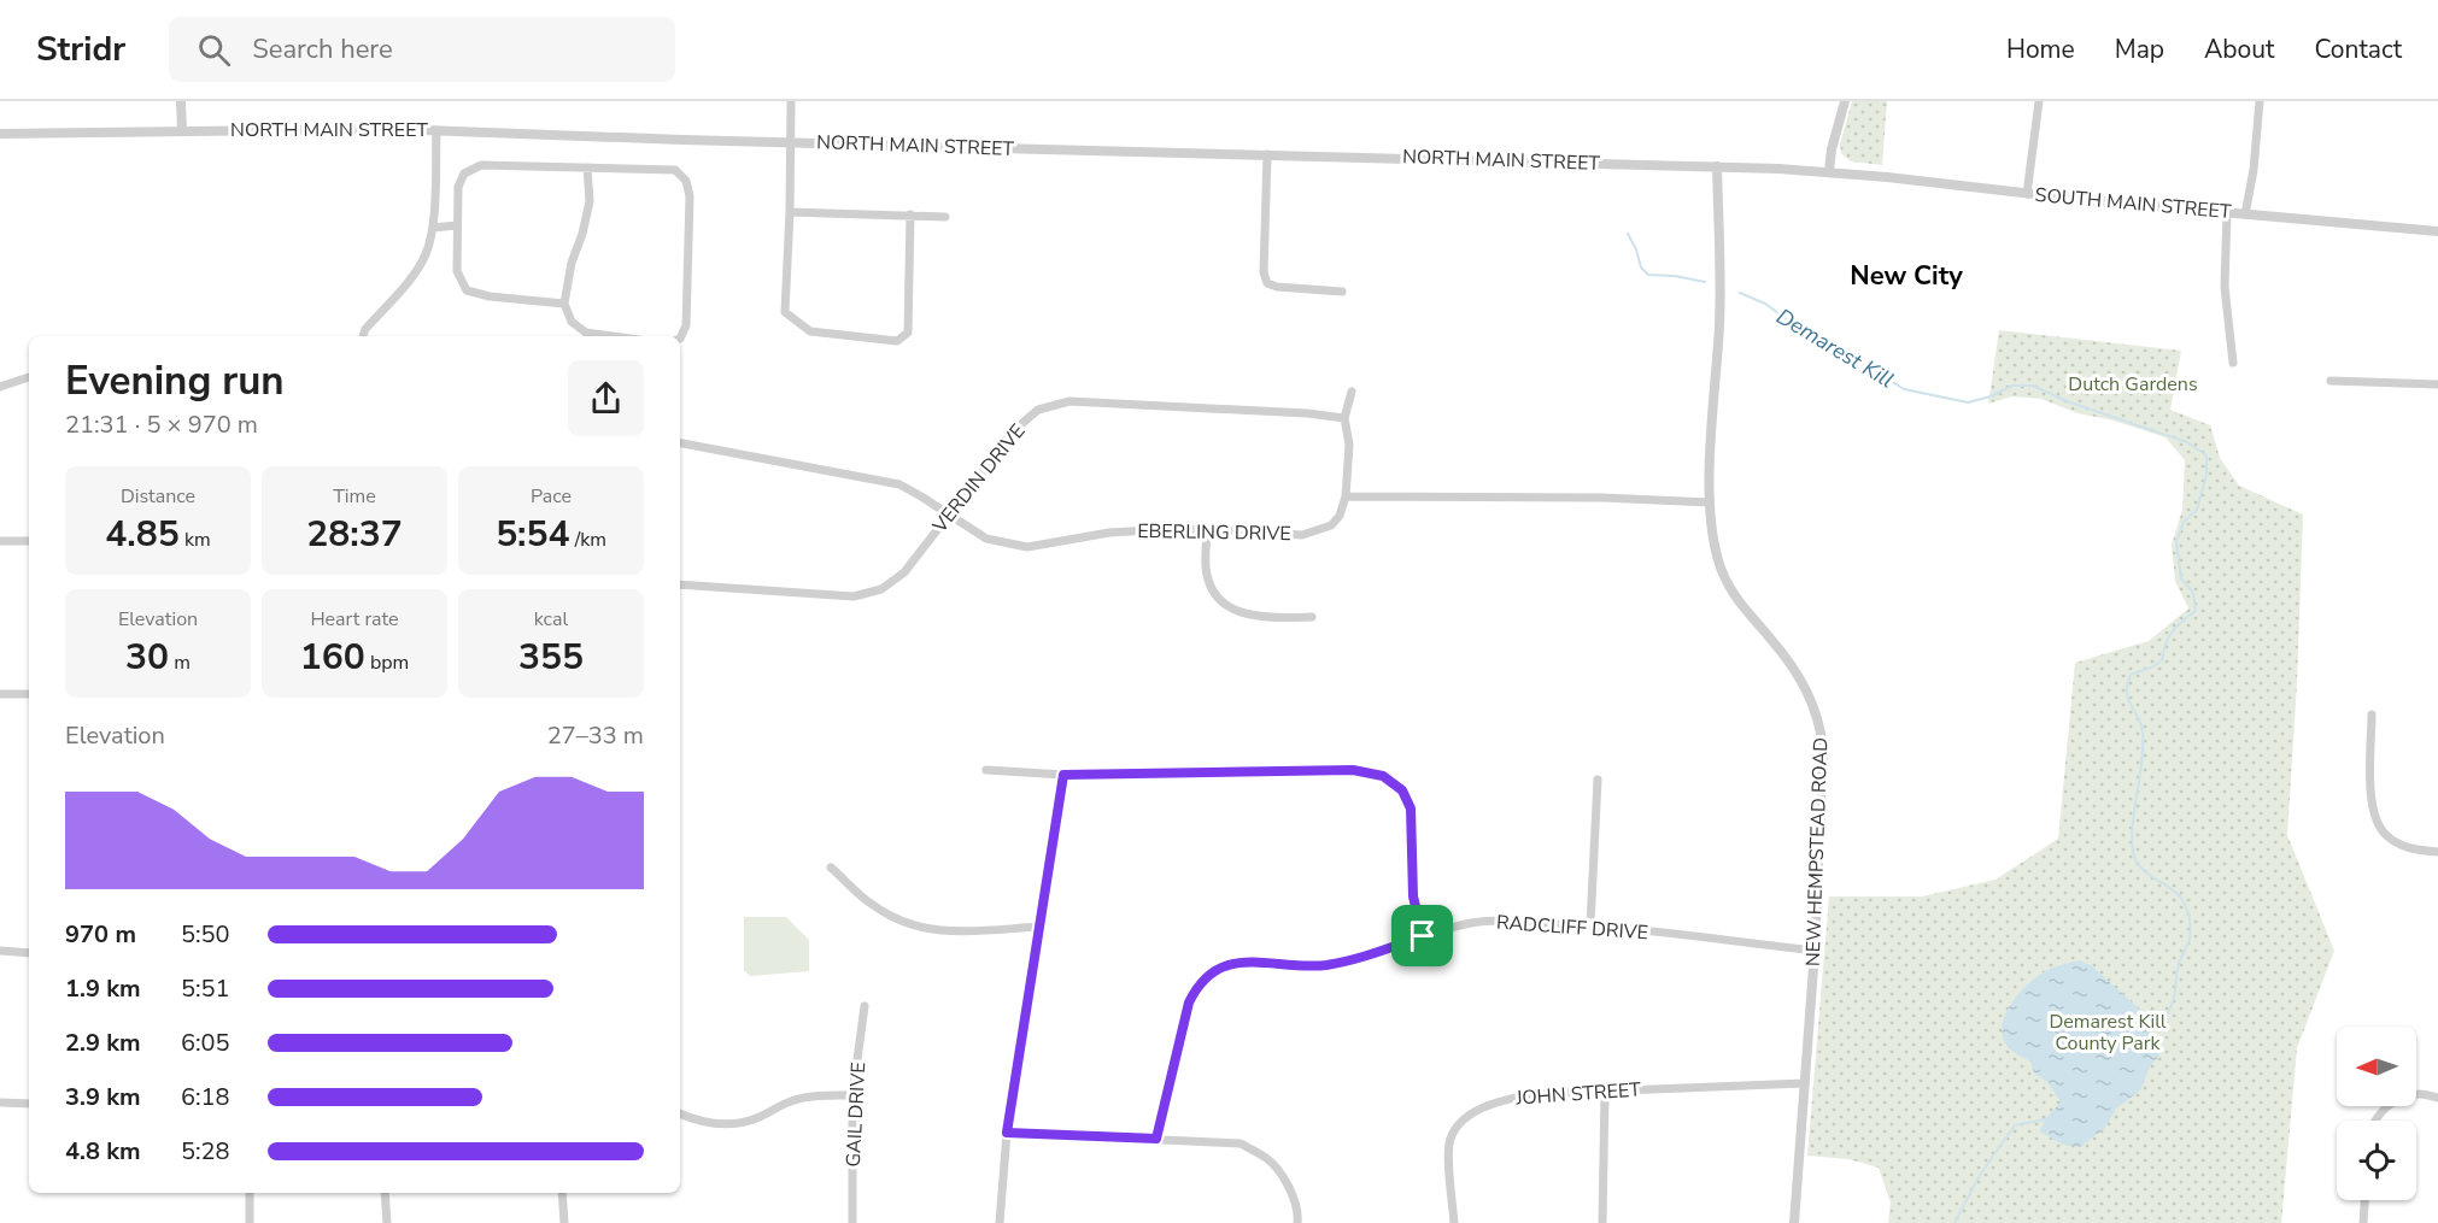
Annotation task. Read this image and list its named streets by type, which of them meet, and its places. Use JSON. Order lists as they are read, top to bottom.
{
  "streets": {
    "street": [
      "NORTH MAIN STREET",
      "SOUTH MAIN STREET",
      "VERDIN DRIVE",
      "EBERLING DRIVE",
      "NEW HEMPSTEAD ROAD",
      "RADCLIFF DRIVE",
      "JOHN STREET",
      "GAIL DRIVE"
    ]
  },
  "crossings": [
    ["NORTH MAIN STREET", "SOUTH MAIN STREET"],
    ["NORTH MAIN STREET", "NEW HEMPSTEAD ROAD"],
    ["VERDIN DRIVE", "EBERLING DRIVE"],
    ["NEW HEMPSTEAD ROAD", "RADCLIFF DRIVE"],
    ["NEW HEMPSTEAD ROAD", "JOHN STREET"]
  ],
  "districts": ["New City"],
  "water": ["Demarest Kill"],
  "parks": ["Dutch Gardens", "Demarest Kill County Park"],
  "north": "left",
  "page": {
    "header": "Stridr",
    "search": "Search here",
    "nav": [
      "Home",
      "Map",
      "About",
      "Contact"
    ],
    "heading": ["Evening run", "21:31 · 5 × 970 m"],
    "stats": [
      ["Distance", "4.85 km"],
      ["Time", "28:37"],
      ["Pace", "5:54 /km"],
      ["Elevation", "30 m"],
      ["Heart rate", "160 bpm"],
      ["kcal", "355"]
    ],
    "chart": ["Elevation", "27–33 m"],
    "list": [
      {
        "name": "970 m",
        "note": "5:50"
      },
      {
        "name": "1.9 km",
        "note": "5:51"
      },
      {
        "name": "2.9 km",
        "note": "6:05"
      },
      {
        "name": "3.9 km",
        "note": "6:18"
      },
      {
        "name": "4.8 km",
        "note": "5:28"
      }
    ]
  }
}
